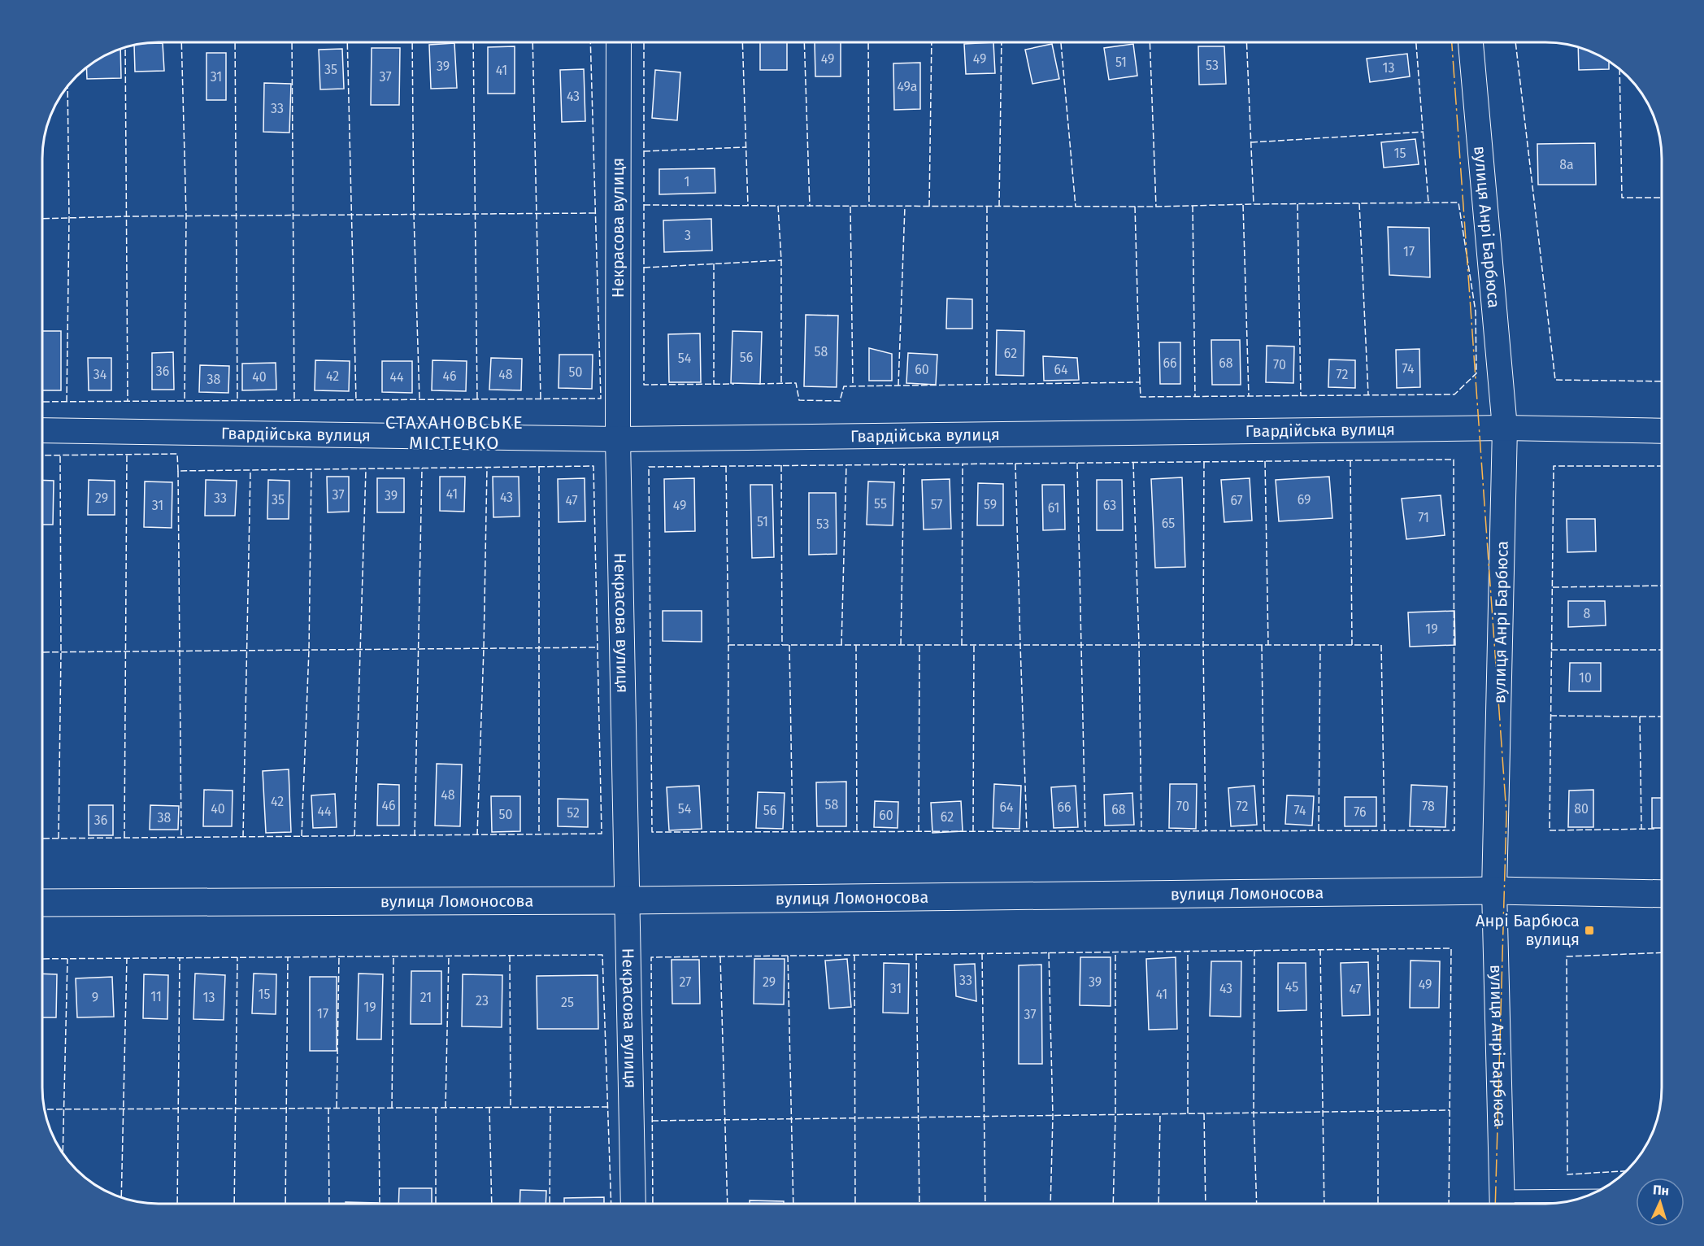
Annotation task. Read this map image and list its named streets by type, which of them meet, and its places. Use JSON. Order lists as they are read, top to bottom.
{
  "streets": {
    "main road": ["вулиця Ломоносова"],
    "street": ["Некрасова вулиця", "вулиця Анрі Барбюса", "Гвардійська вулиця"]
  },
  "crossings": [
    ["Некрасова вулиця", "Гвардійська вулиця"],
    ["Некрасова вулиця", "вулиця Ломоносова"],
    ["вулиця Анрі Барбюса", "Гвардійська вулиця"],
    ["вулиця Анрі Барбюса", "вулиця Ломоносова"]
  ],
  "districts": ["СТАХАНОВСЬКЕ МІСТЕЧКО"],
  "places": {
    "transit": ["Анрі Барбюса вулиця"]
  },
  "house_numbers": [
    "49",
    "49",
    "51",
    "53",
    "39",
    "13",
    "35",
    "41",
    "31",
    "37",
    "49а",
    "43",
    "33",
    "15",
    "8а",
    "1",
    "3",
    "17",
    "58",
    "62",
    "56",
    "54",
    "66",
    "68",
    "70",
    "74",
    "60",
    "64",
    "36",
    "50",
    "34",
    "48",
    "72",
    "42",
    "46",
    "40",
    "44",
    "38",
    "41",
    "37",
    "39",
    "43",
    "29",
    "33",
    "35",
    "69",
    "47",
    "67",
    "55",
    "57",
    "59",
    "31",
    "49",
    "63",
    "61",
    "71",
    "51",
    "65",
    "53",
    "8",
    "19",
    "10",
    "48",
    "42",
    "58",
    "46",
    "70",
    "72",
    "78",
    "64",
    "66",
    "40",
    "54",
    "80",
    "68",
    "56",
    "74",
    "44",
    "76",
    "52",
    "50",
    "60",
    "62",
    "38",
    "36",
    "33",
    "27",
    "29",
    "39",
    "49",
    "45",
    "31",
    "43",
    "47",
    "15",
    "41",
    "11",
    "9",
    "13",
    "21",
    "23",
    "25",
    "19",
    "17",
    "37"
  ],
  "north": "top"
}
